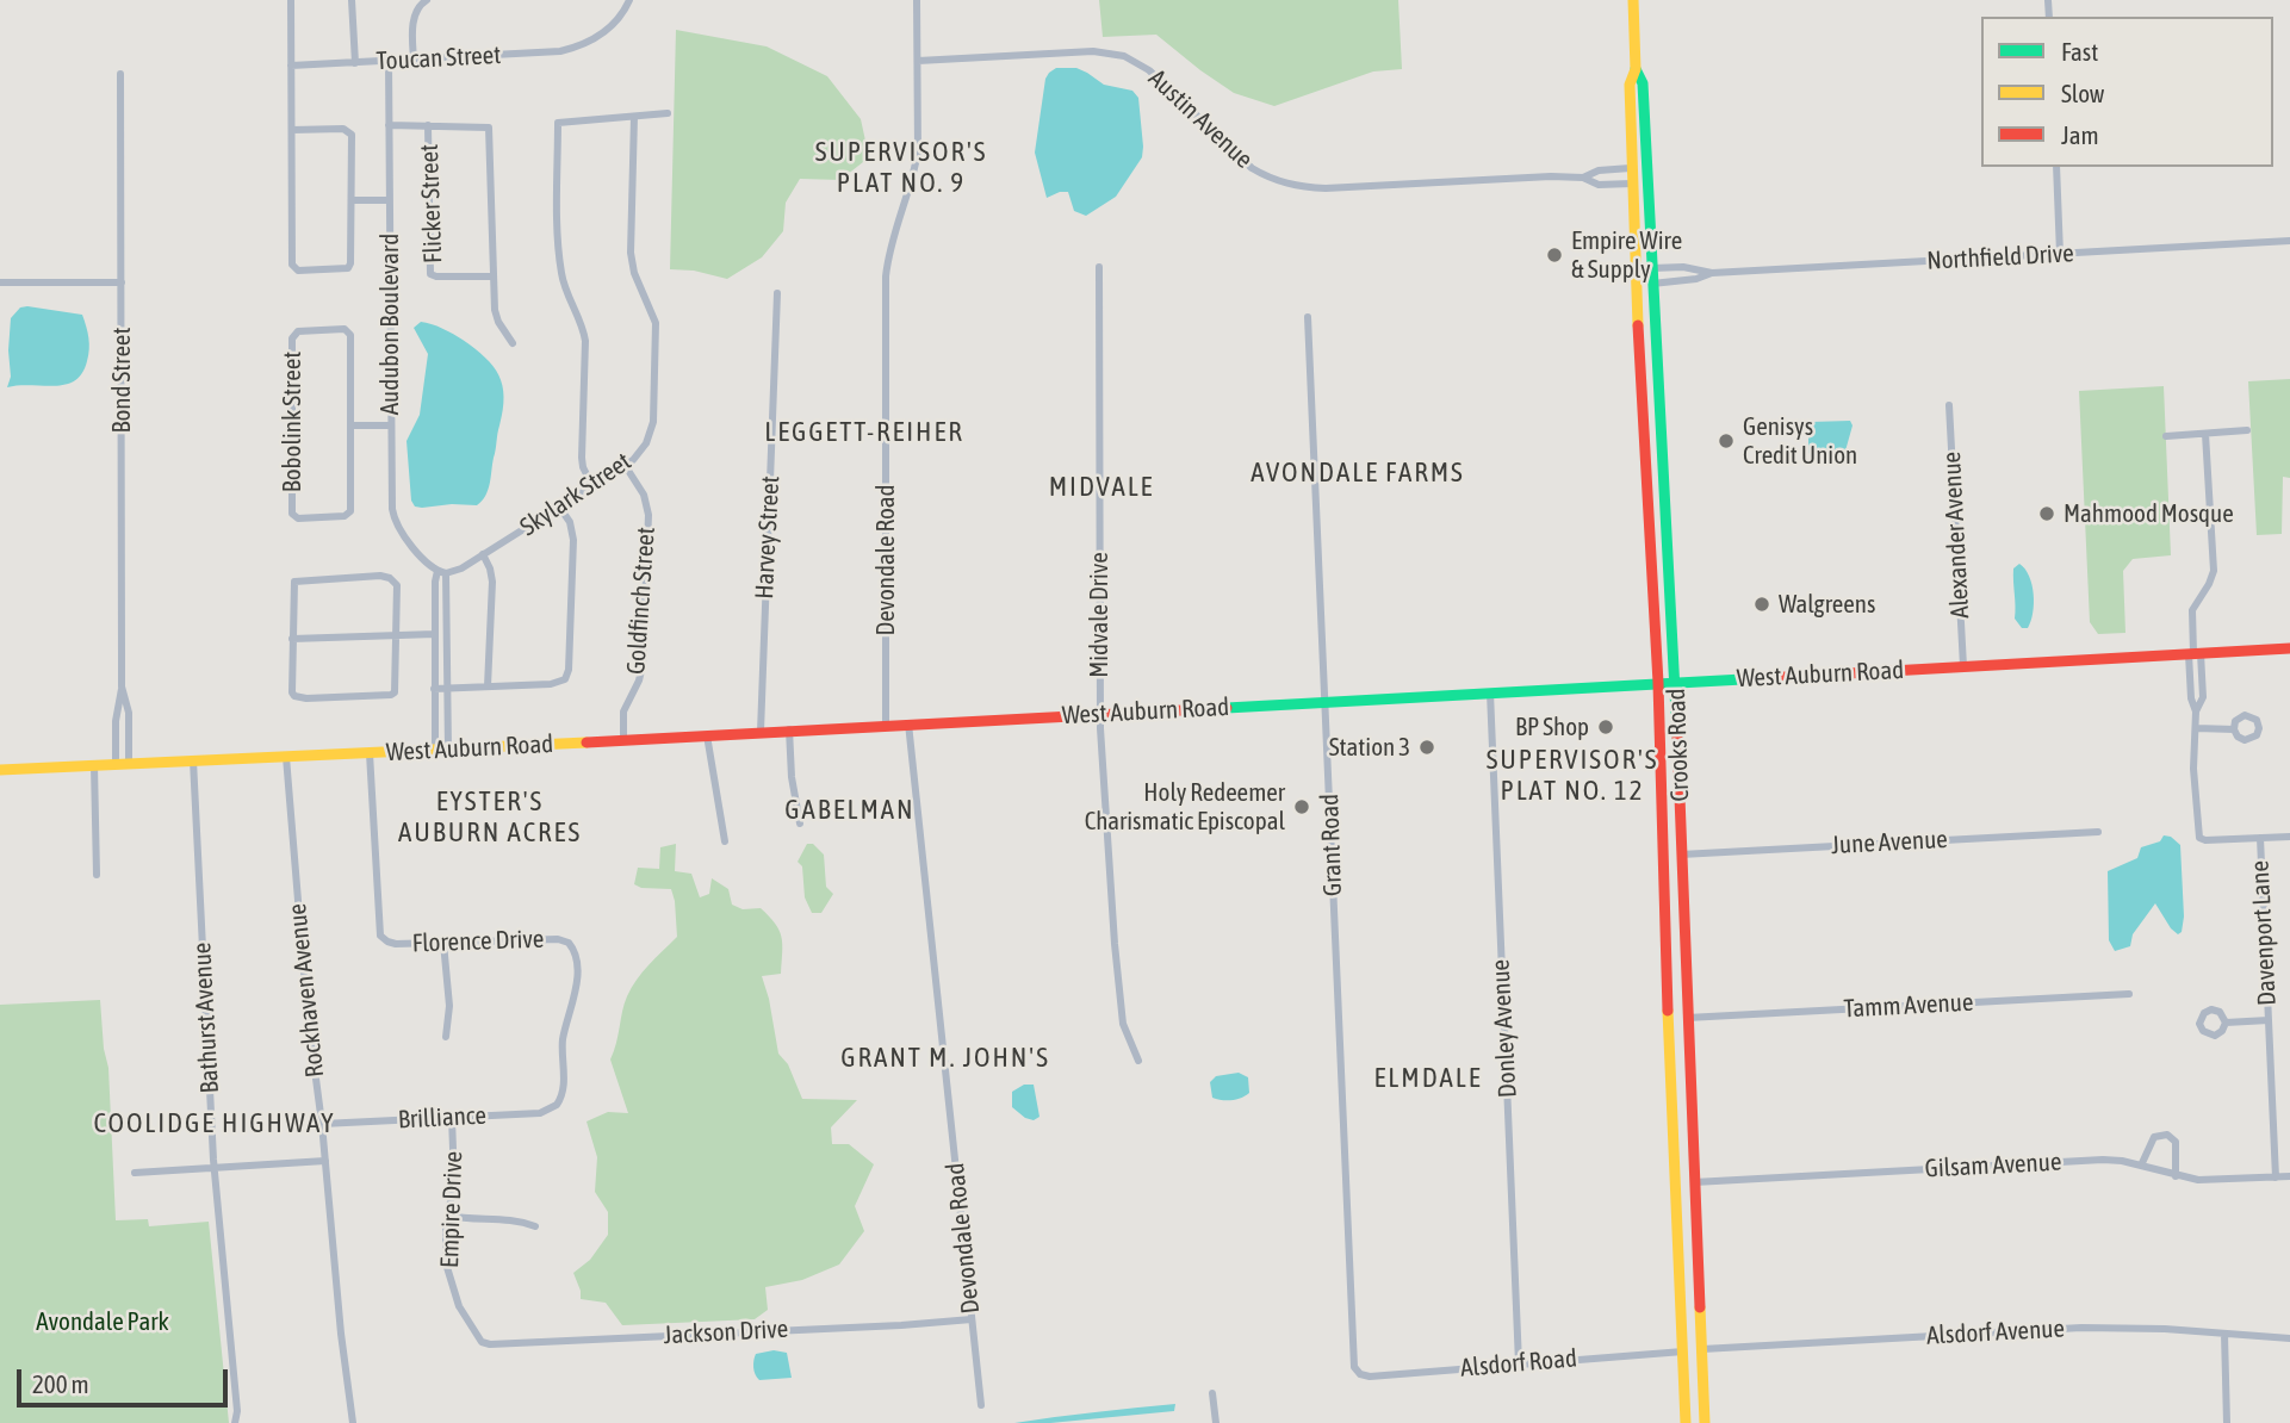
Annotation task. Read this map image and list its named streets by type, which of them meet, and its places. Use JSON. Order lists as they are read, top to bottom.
{
  "streets": {
    "main road": ["West Auburn Road", "Crooks Road"],
    "street": [
      "Toucan Street",
      "Austin Avenue",
      "Flicker Street",
      "Northfield Drive",
      "Audubon Boulevard",
      "Bond Street",
      "Bobolink Street",
      "Skylark Street",
      "Alexander Avenue",
      "Harvey Street",
      "Devondale Road",
      "Goldfinch Street",
      "Midvale Drive",
      "June Avenue",
      "Grant Road",
      "Davenport Lane",
      "Florence Drive",
      "Rockhaven Avenue",
      "Tamm Avenue",
      "Bathurst Avenue",
      "Donley Avenue",
      "Brilliance",
      "Gilsam Avenue",
      "Empire Drive",
      "Jackson Drive",
      "Alsdorf Avenue",
      "Alsdorf Road"
    ]
  },
  "crossings": [
    ["Toucan Street", "Audubon Boulevard"],
    ["Austin Avenue", "Devondale Road"],
    ["Austin Avenue", "Crooks Road"],
    ["Flicker Street", "Audubon Boulevard"],
    ["Northfield Drive", "Crooks Road"],
    ["Audubon Boulevard", "Skylark Street"],
    ["Bond Street", "West Auburn Road"],
    ["Skylark Street", "Goldfinch Street"],
    ["Alexander Avenue", "West Auburn Road"],
    ["Harvey Street", "West Auburn Road"],
    ["Devondale Road", "West Auburn Road"],
    ["Devondale Road", "Jackson Drive"],
    ["Goldfinch Street", "West Auburn Road"],
    ["Midvale Drive", "West Auburn Road"],
    ["West Auburn Road", "Crooks Road"],
    ["West Auburn Road", "Grant Road"],
    ["West Auburn Road", "Florence Drive"],
    ["West Auburn Road", "Rockhaven Avenue"],
    ["West Auburn Road", "Bathurst Avenue"],
    ["West Auburn Road", "Donley Avenue"],
    ["Crooks Road", "June Avenue"],
    ["Crooks Road", "Tamm Avenue"],
    ["Crooks Road", "Gilsam Avenue"],
    ["Crooks Road", "Alsdorf Avenue"],
    ["Crooks Road", "Alsdorf Road"],
    ["Grant Road", "Alsdorf Road"],
    ["Davenport Lane", "Gilsam Avenue"],
    ["Florence Drive", "Brilliance"],
    ["Rockhaven Avenue", "Brilliance"],
    ["Donley Avenue", "Alsdorf Road"],
    ["Brilliance", "Empire Drive"],
    ["Empire Drive", "Jackson Drive"]
  ],
  "districts": [
    "SUPERVISOR'S PLAT NO. 9",
    "LEGGETT-REIHER",
    "AVONDALE FARMS",
    "MIDVALE",
    "SUPERVISOR'S PLAT NO. 12",
    "EYSTER'S AUBURN ACRES",
    "GABELMAN",
    "GRANT M. JOHN'S",
    "ELMDALE",
    "COOLIDGE HIGHWAY"
  ],
  "parks": ["Avondale Park"],
  "places": [
    "Empire Wire & Supply",
    "Genisys Credit Union",
    "Mahmood Mosque",
    "Walgreens",
    "BP Shop",
    "Station 3",
    "Holy Redeemer Charismatic Episcopal"
  ],
  "legend": ["Fast", "Slow", "Jam"],
  "scale_bar": "200 m"
}
